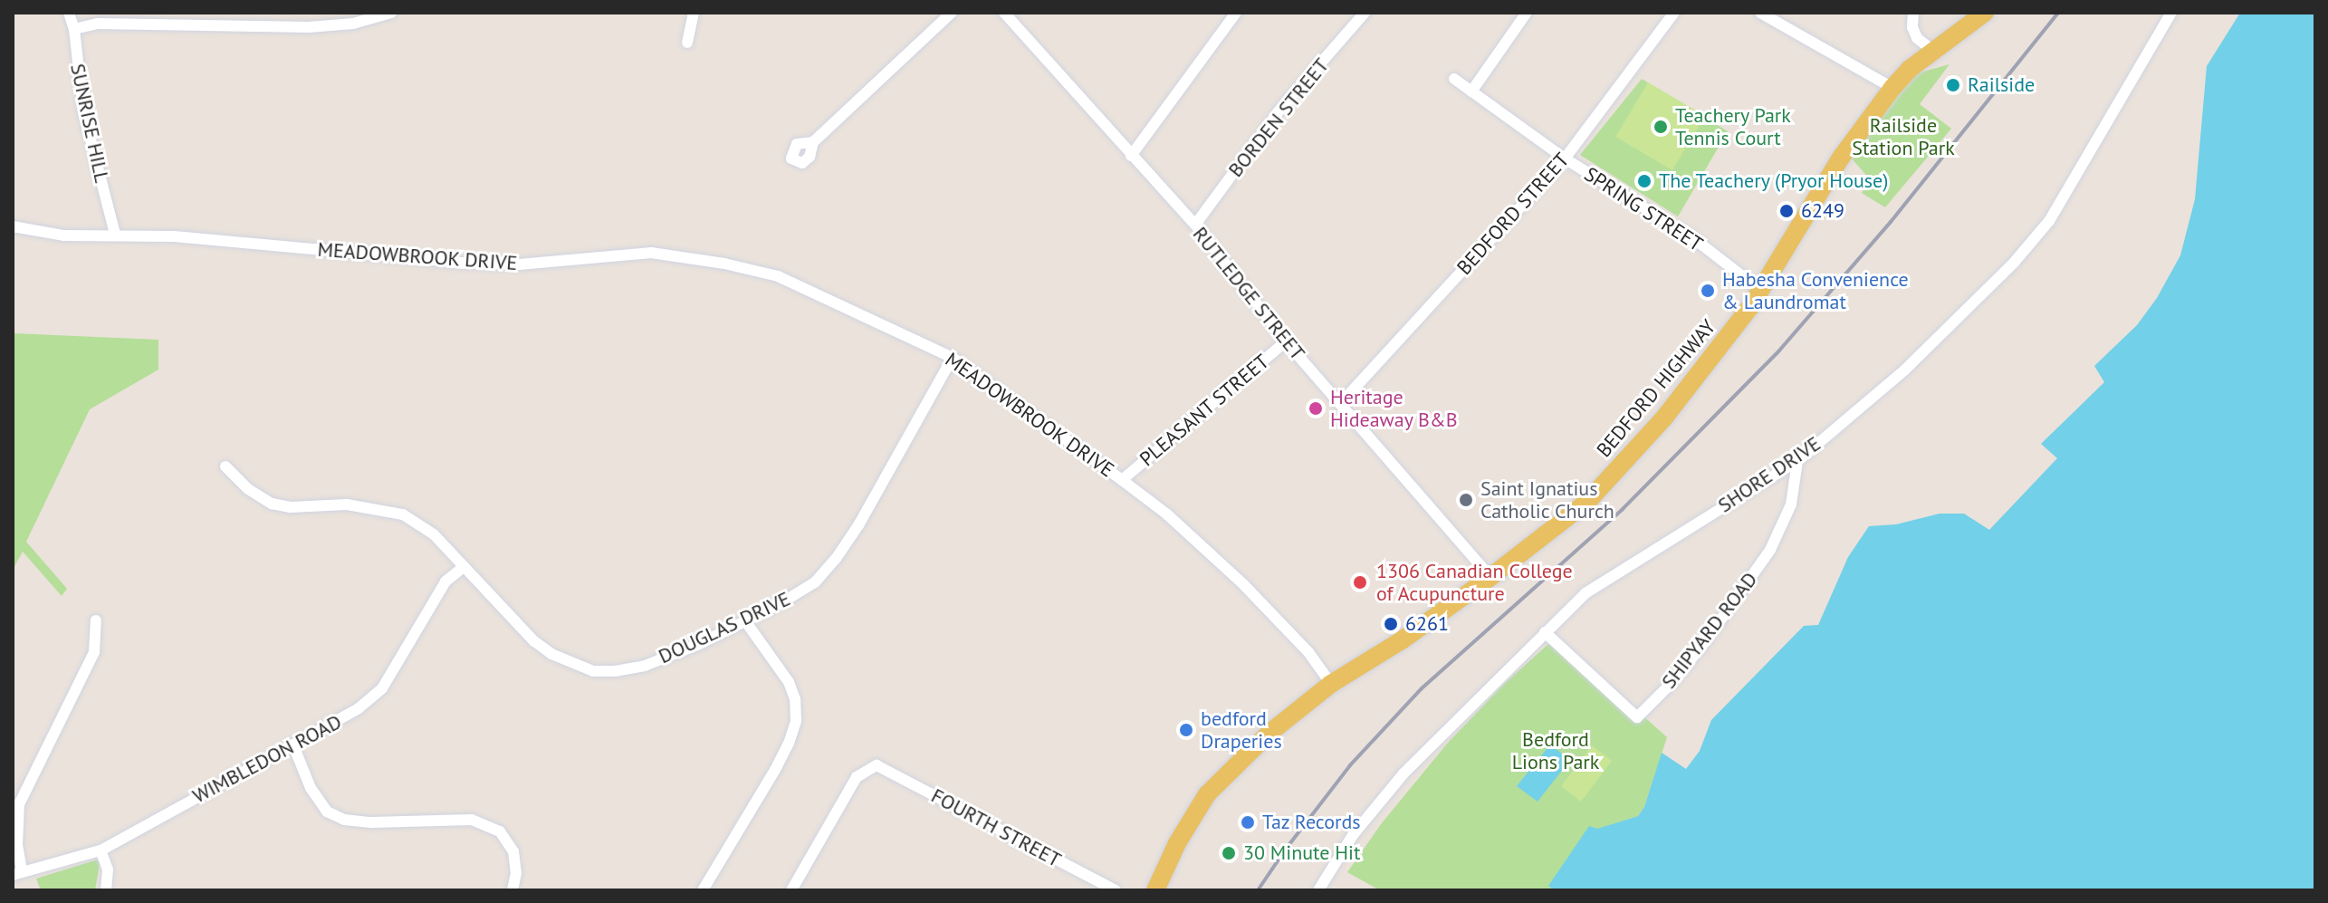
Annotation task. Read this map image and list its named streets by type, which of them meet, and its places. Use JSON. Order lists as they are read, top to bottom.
{
  "streets": {
    "main road": ["BEDFORD HIGHWAY"],
    "street": [
      "BORDEN STREET",
      "SUNRISE HILL",
      "SPRING STREET",
      "BEDFORD STREET",
      "MEADOWBROOK DRIVE",
      "RUTLEDGE STREET",
      "PLEASANT STREET",
      "SHORE DRIVE",
      "DOUGLAS DRIVE",
      "SHIPYARD ROAD",
      "WIMBLEDON ROAD",
      "FOURTH STREET"
    ]
  },
  "crossings": [
    ["BORDEN STREET", "RUTLEDGE STREET"],
    ["SUNRISE HILL", "MEADOWBROOK DRIVE"],
    ["SPRING STREET", "BEDFORD STREET"],
    ["SPRING STREET", "BEDFORD HIGHWAY"],
    ["BEDFORD STREET", "RUTLEDGE STREET"],
    ["MEADOWBROOK DRIVE", "BEDFORD HIGHWAY"],
    ["MEADOWBROOK DRIVE", "PLEASANT STREET"],
    ["MEADOWBROOK DRIVE", "DOUGLAS DRIVE"],
    ["RUTLEDGE STREET", "BEDFORD HIGHWAY"],
    ["RUTLEDGE STREET", "PLEASANT STREET"],
    ["SHORE DRIVE", "SHIPYARD ROAD"],
    ["DOUGLAS DRIVE", "WIMBLEDON ROAD"]
  ],
  "parks": ["Railside Station Park", "Bedford Lions Park"],
  "places": [
    "Railside",
    "Teachery Park Tennis Court",
    "The Teachery (Pryor House)",
    "6249",
    "Habesha Convenience & Laundromat",
    "Heritage Hideaway B&B",
    "Saint Ignatius Catholic Church",
    "1306 Canadian College of Acupuncture",
    "6261",
    "bedford Draperies",
    "Taz Records",
    "30 Minute Hit"
  ]
}
